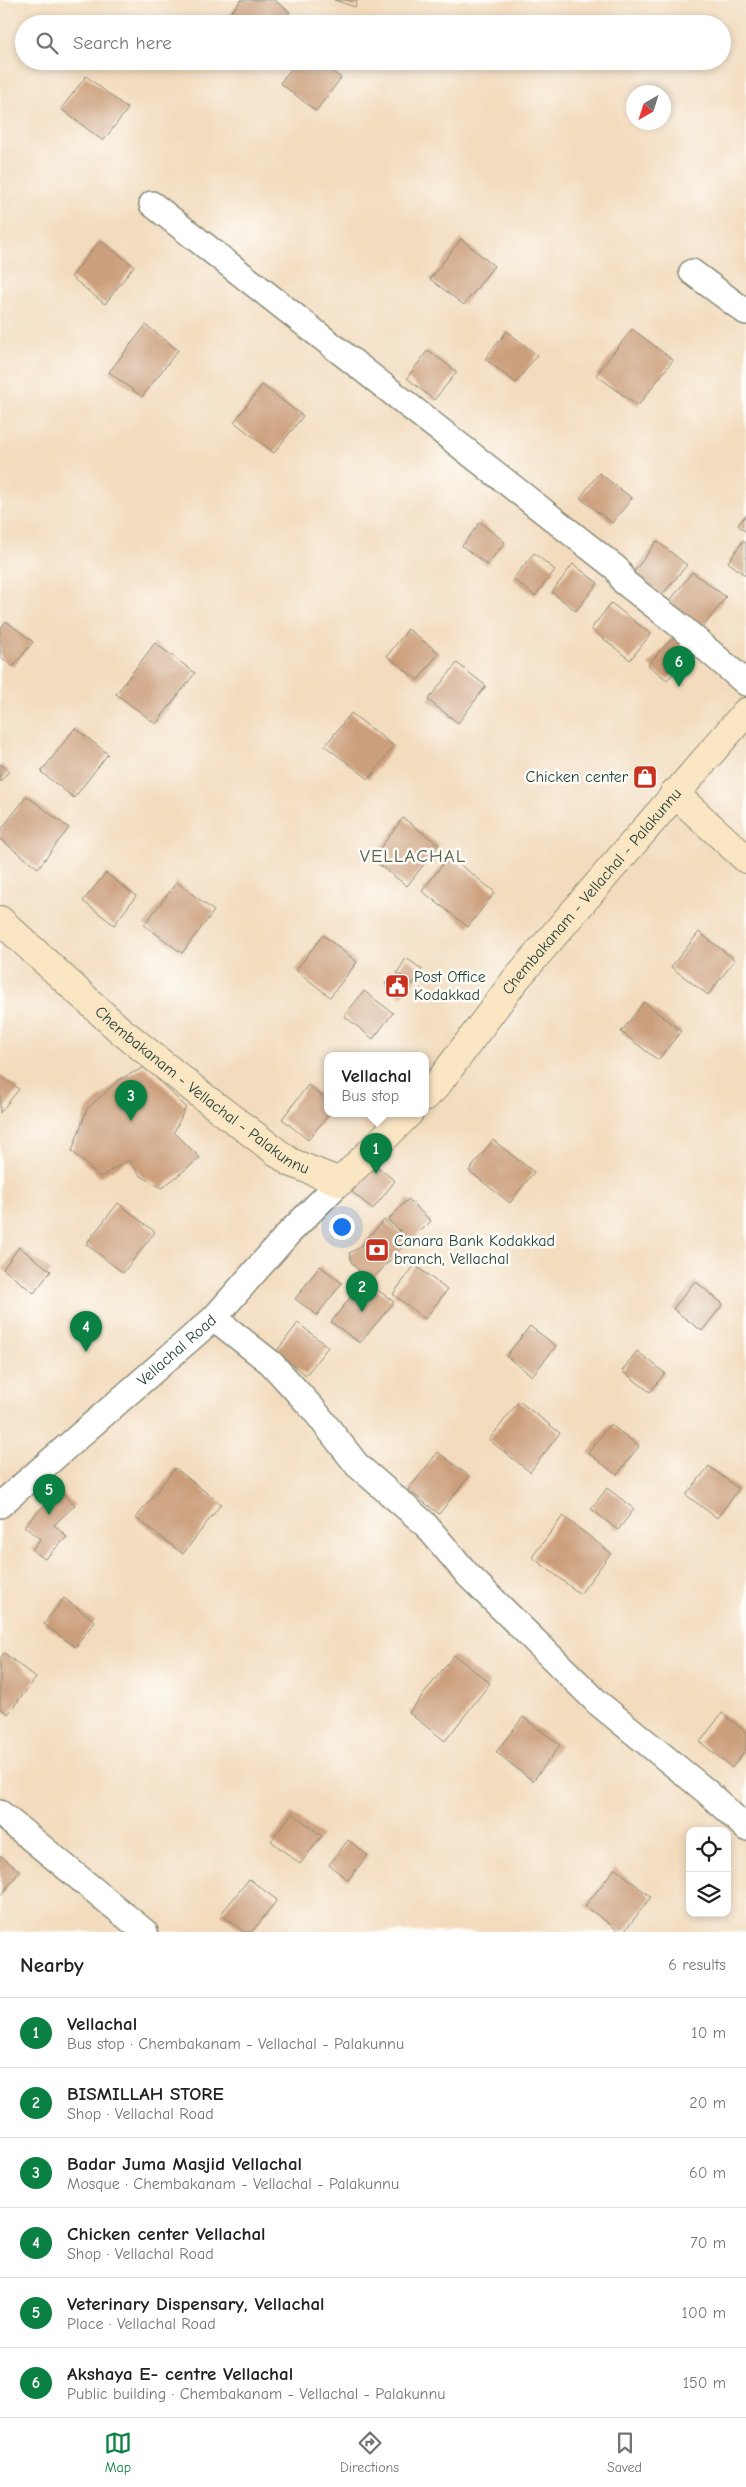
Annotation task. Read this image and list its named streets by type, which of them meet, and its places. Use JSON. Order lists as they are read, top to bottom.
{
  "streets": {
    "main road": ["Chembakanam - Vellachal - Palakunnu"],
    "street": ["Vellachal Road"]
  },
  "crossings": [
    ["Chembakanam - Vellachal - Palakunnu", "Vellachal Road"]
  ],
  "districts": ["VELLACHAL"],
  "places": {
    "shop": ["Chicken center"],
    "public building": ["Post Office Kodakkad"],
    "bank": ["Canara Bank Kodakkad branch, Vellachal"]
  },
  "north": "bottom left",
  "page": {
    "search": "Search here",
    "pins": [
      "6",
      "3",
      "1",
      "2",
      "4",
      "5"
    ],
    "popup": ["Vellachal", "Bus stop"],
    "heading": ["Nearby", "6 results"],
    "list": [
      {
        "mark": "1",
        "name": "Vellachal",
        "note": "Bus stop · Chembakanam - Vellachal - Palakunnu",
        "value": "10 m"
      },
      {
        "mark": "2",
        "name": "BISMILLAH STORE",
        "note": "Shop · Vellachal Road",
        "value": "20 m"
      },
      {
        "mark": "3",
        "name": "Badar Juma Masjid Vellachal",
        "note": "Mosque · Chembakanam - Vellachal - Palakunnu",
        "value": "60 m"
      },
      {
        "mark": "4",
        "name": "Chicken center Vellachal",
        "note": "Shop · Vellachal Road",
        "value": "70 m"
      },
      {
        "mark": "5",
        "name": "Veterinary Dispensary, Vellachal",
        "note": "Place · Vellachal Road",
        "value": "100 m"
      },
      {
        "mark": "6",
        "name": "Akshaya E- centre Vellachal",
        "note": "Public building · Chembakanam - Vellachal - Palakunnu",
        "value": "150 m"
      }
    ],
    "nav": ["Map", "Directions", "Saved"]
  }
}
